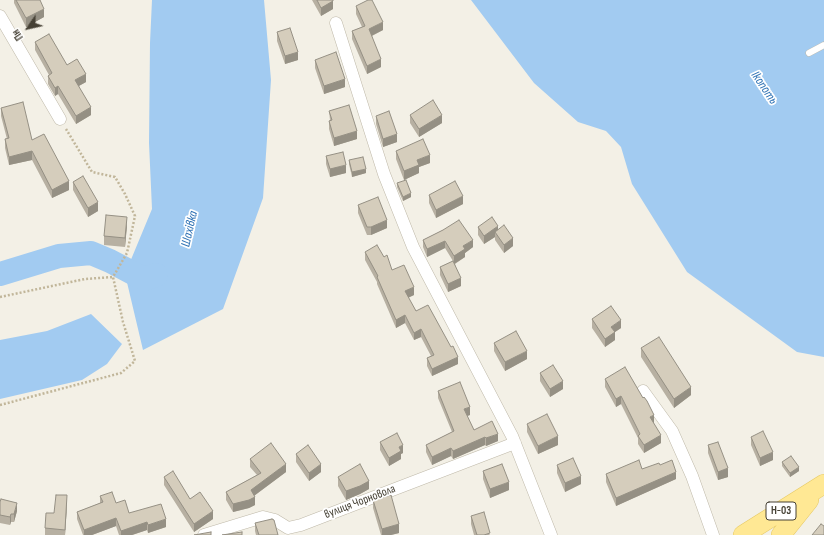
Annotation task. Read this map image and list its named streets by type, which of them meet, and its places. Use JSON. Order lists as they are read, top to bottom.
{
  "streets": {
    "main road": ["Н-03"],
    "street": ["вулиця Чорновола"]
  },
  "water": ["Ікопоть", "Шахівка"],
  "north": "bottom left"
}
